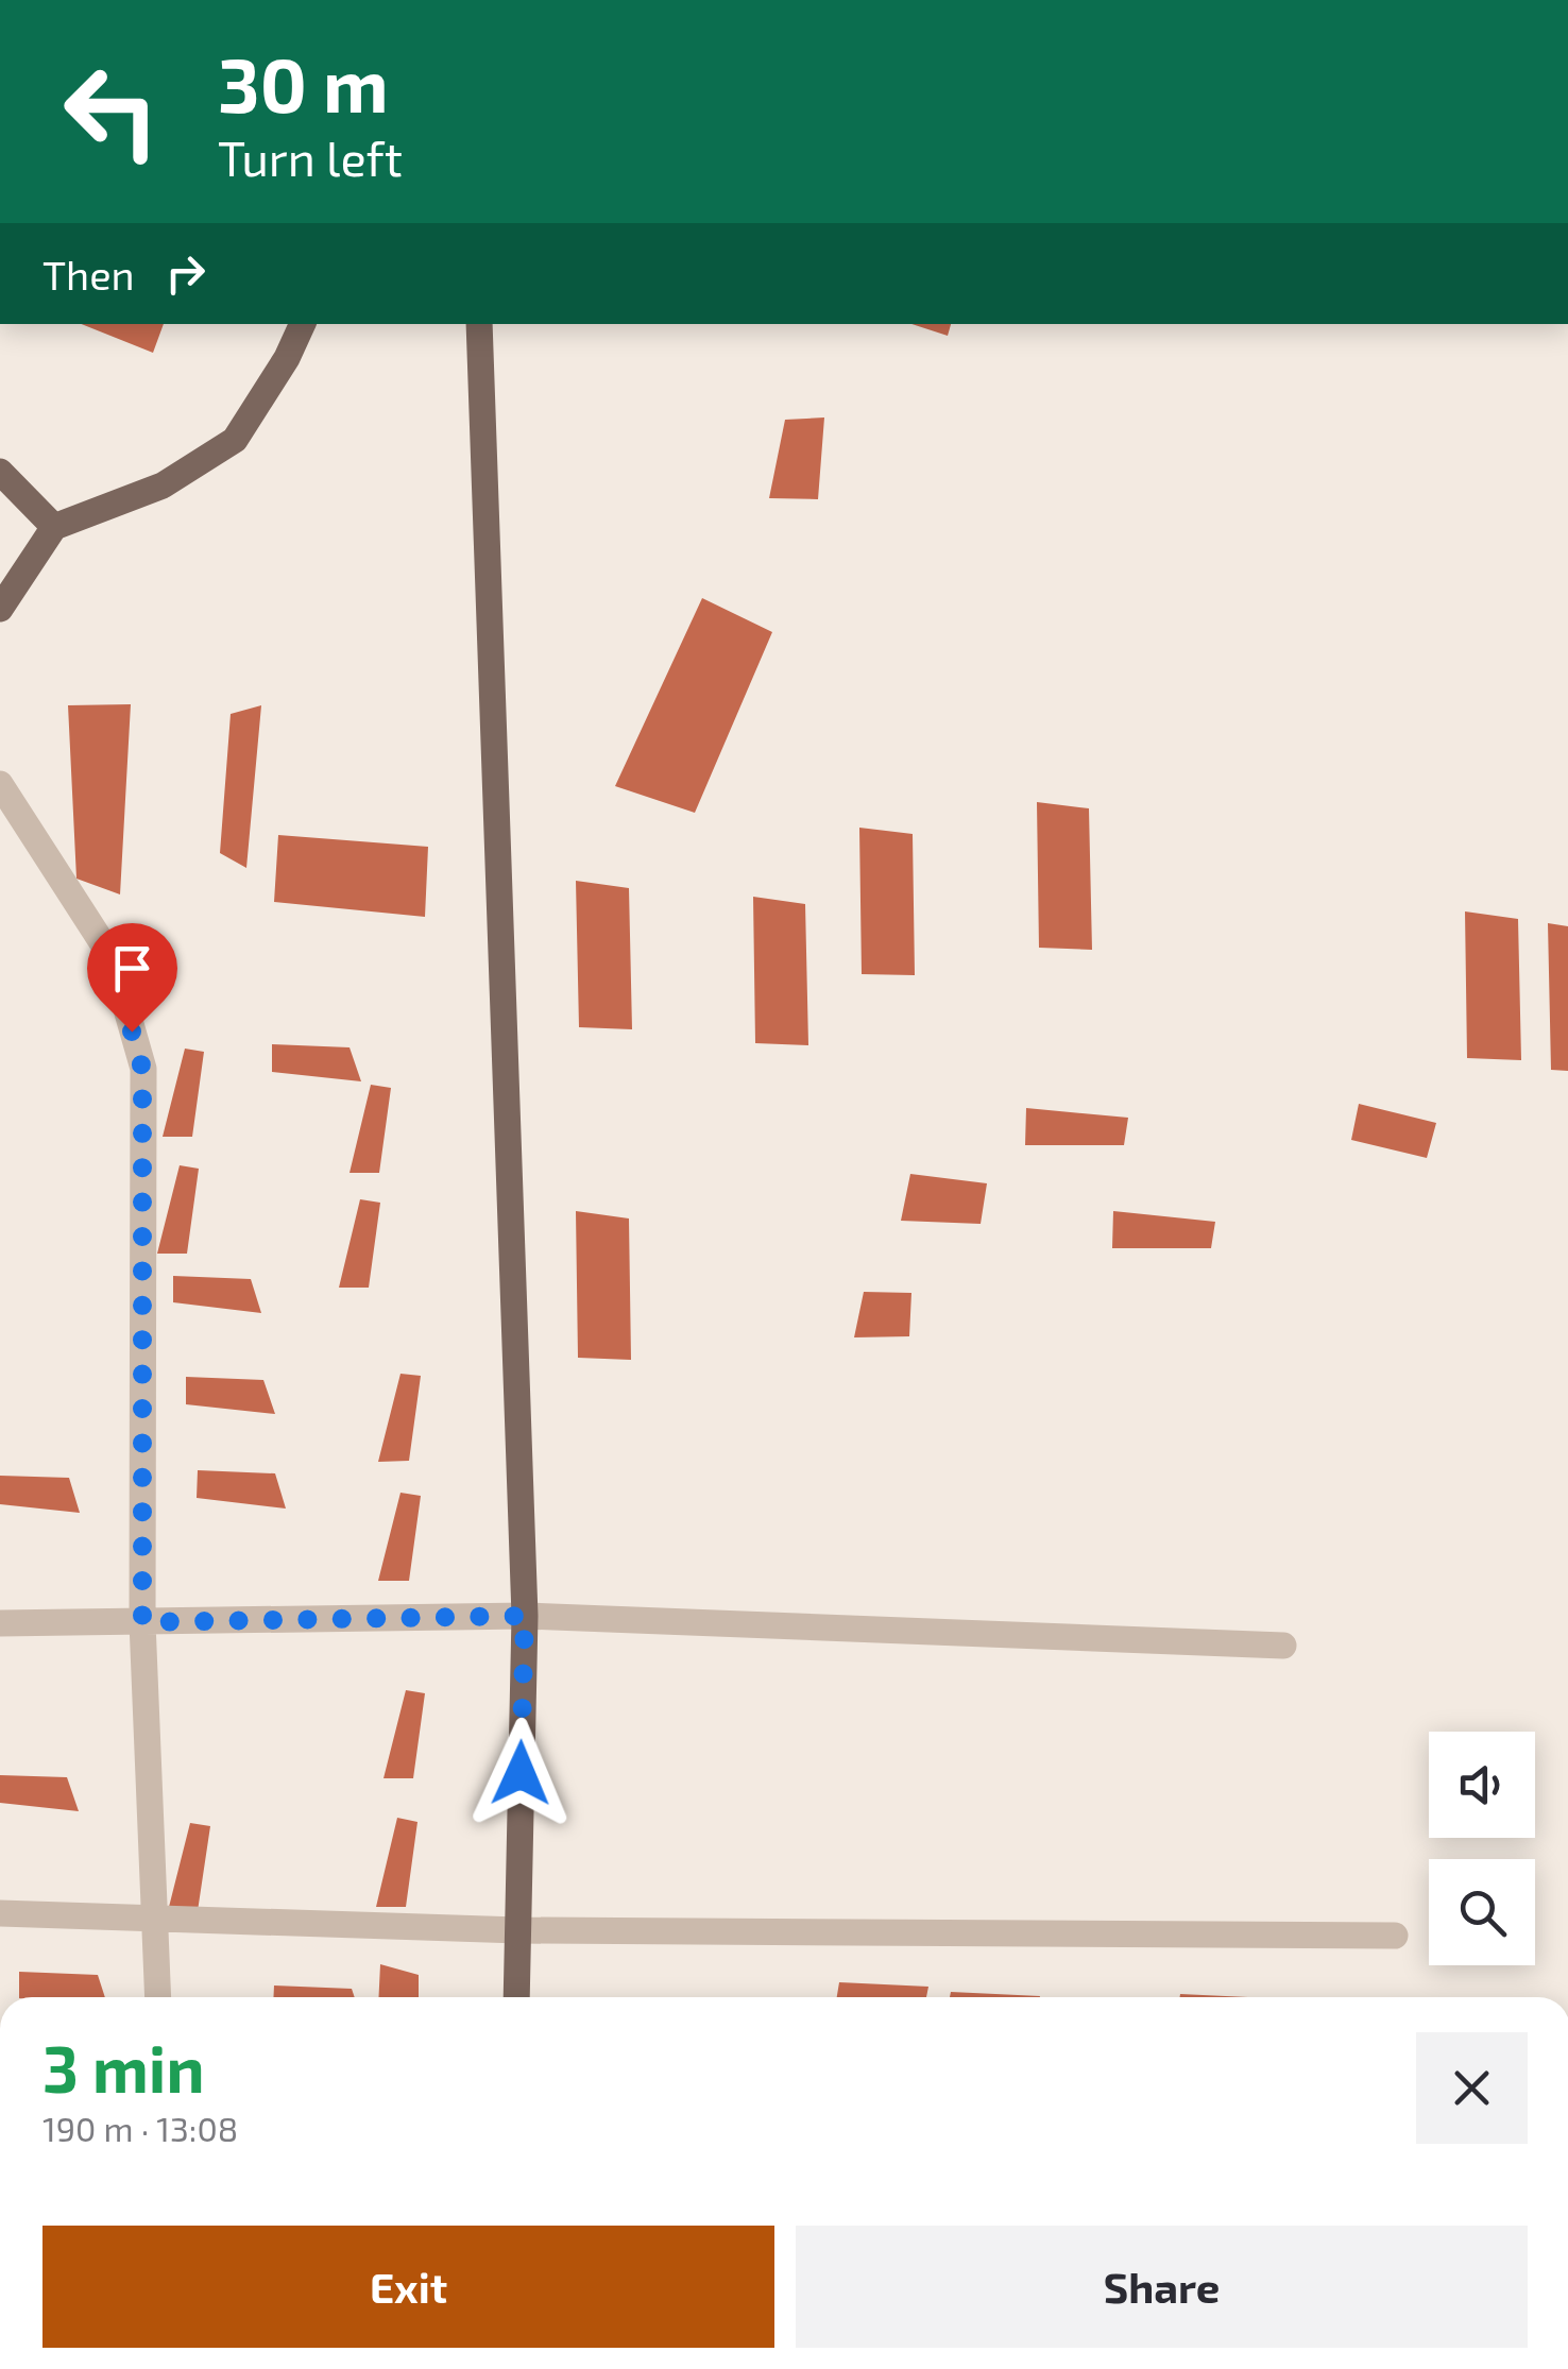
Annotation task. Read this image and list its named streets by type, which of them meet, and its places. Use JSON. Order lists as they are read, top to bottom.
{
  "page": {
    "turn": ["30 m", "Turn left"],
    "then": "Then",
    "heading": ["3 min", "190 m · 13:08"],
    "buttons": ["Exit", "Share"]
  }
}
